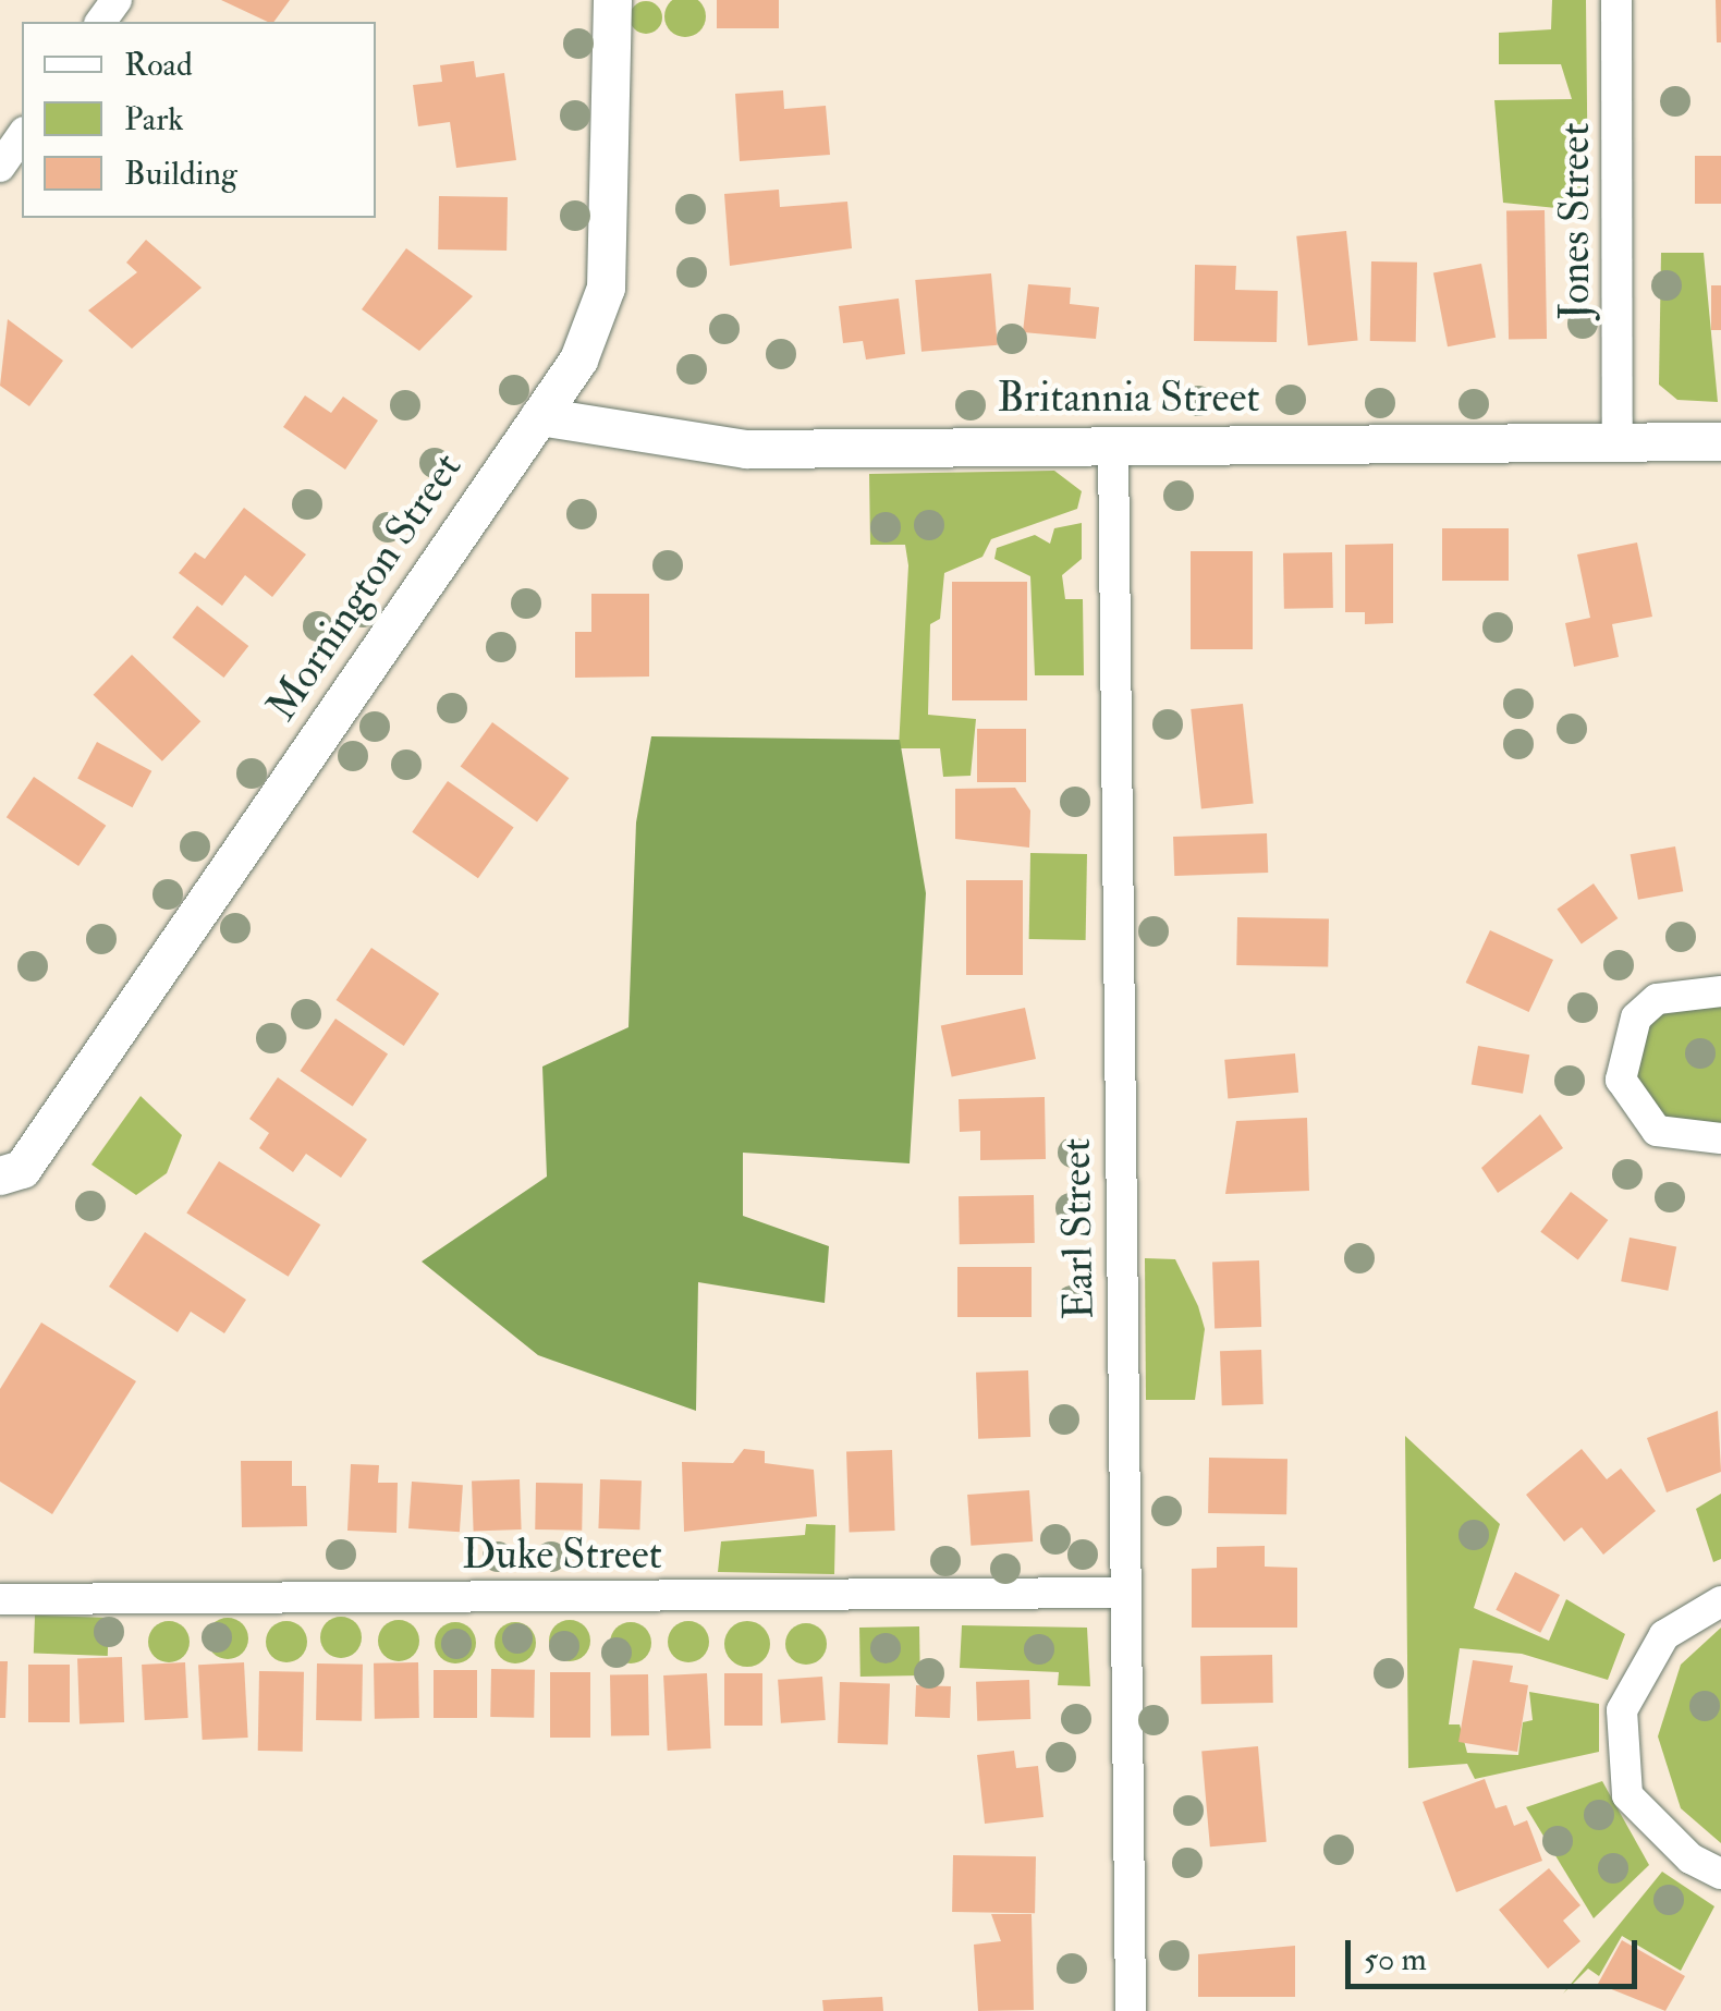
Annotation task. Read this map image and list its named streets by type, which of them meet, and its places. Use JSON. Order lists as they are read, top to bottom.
{
  "streets": {
    "street": [
      "Jones Street",
      "Britannia Street",
      "Mornington Street",
      "Earl Street",
      "Duke Street"
    ]
  },
  "crossings": [
    ["Jones Street", "Britannia Street"],
    ["Britannia Street", "Mornington Street"],
    ["Britannia Street", "Earl Street"],
    ["Earl Street", "Duke Street"]
  ],
  "legend": ["Road", "Park", "Building"],
  "scale_bar": "50 m"
}
